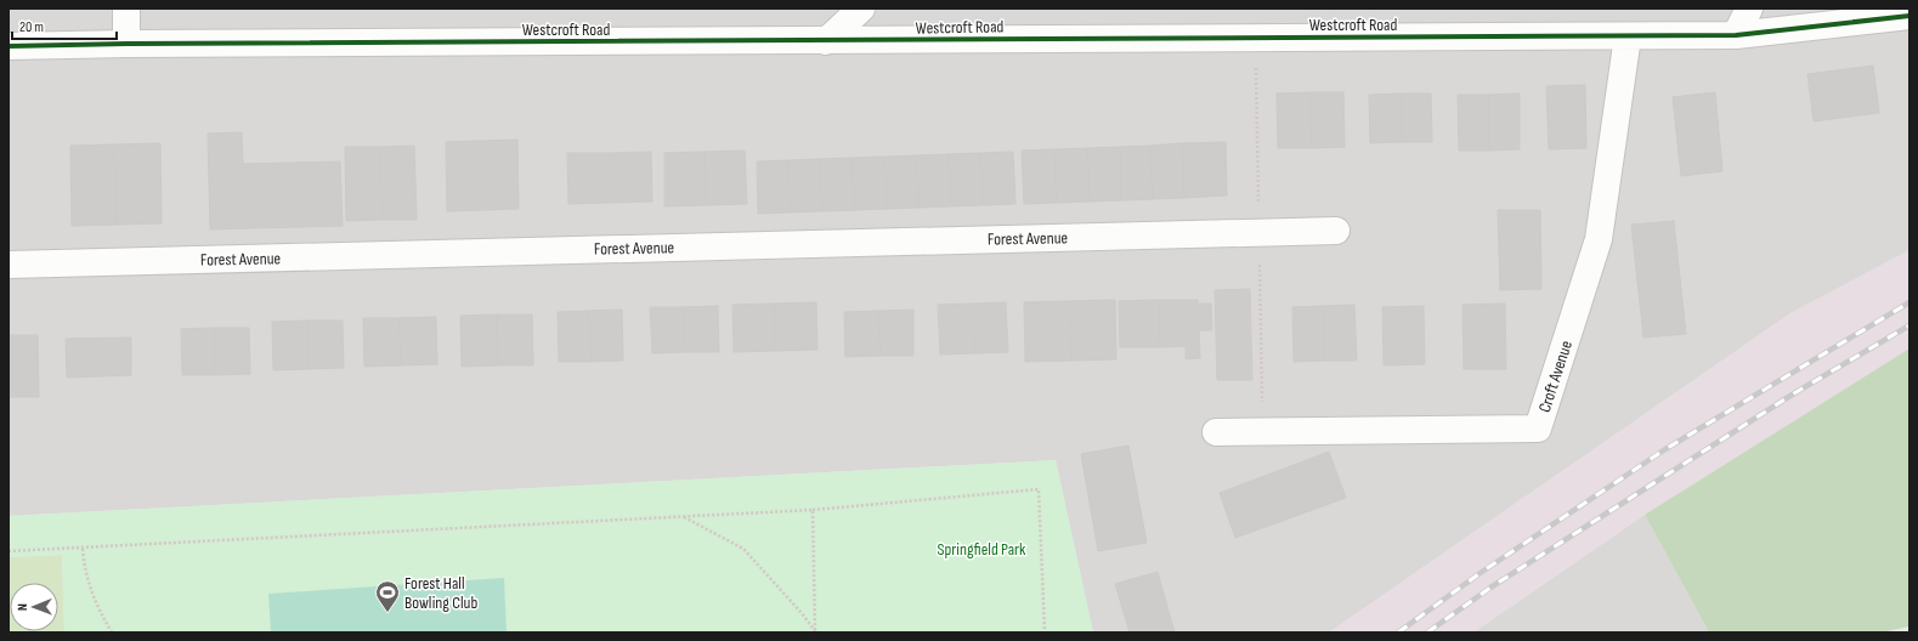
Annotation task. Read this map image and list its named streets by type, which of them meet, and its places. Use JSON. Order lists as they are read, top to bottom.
{
  "streets": {
    "street": ["Westcroft Road", "Forest Avenue", "Croft Avenue"]
  },
  "crossings": [
    ["Westcroft Road", "Croft Avenue"]
  ],
  "parks": ["Springfield Park"],
  "places": {
    "sports": ["Forest Hall Bowling Club"]
  },
  "scale_bar": "20 m",
  "north": "left"
}
